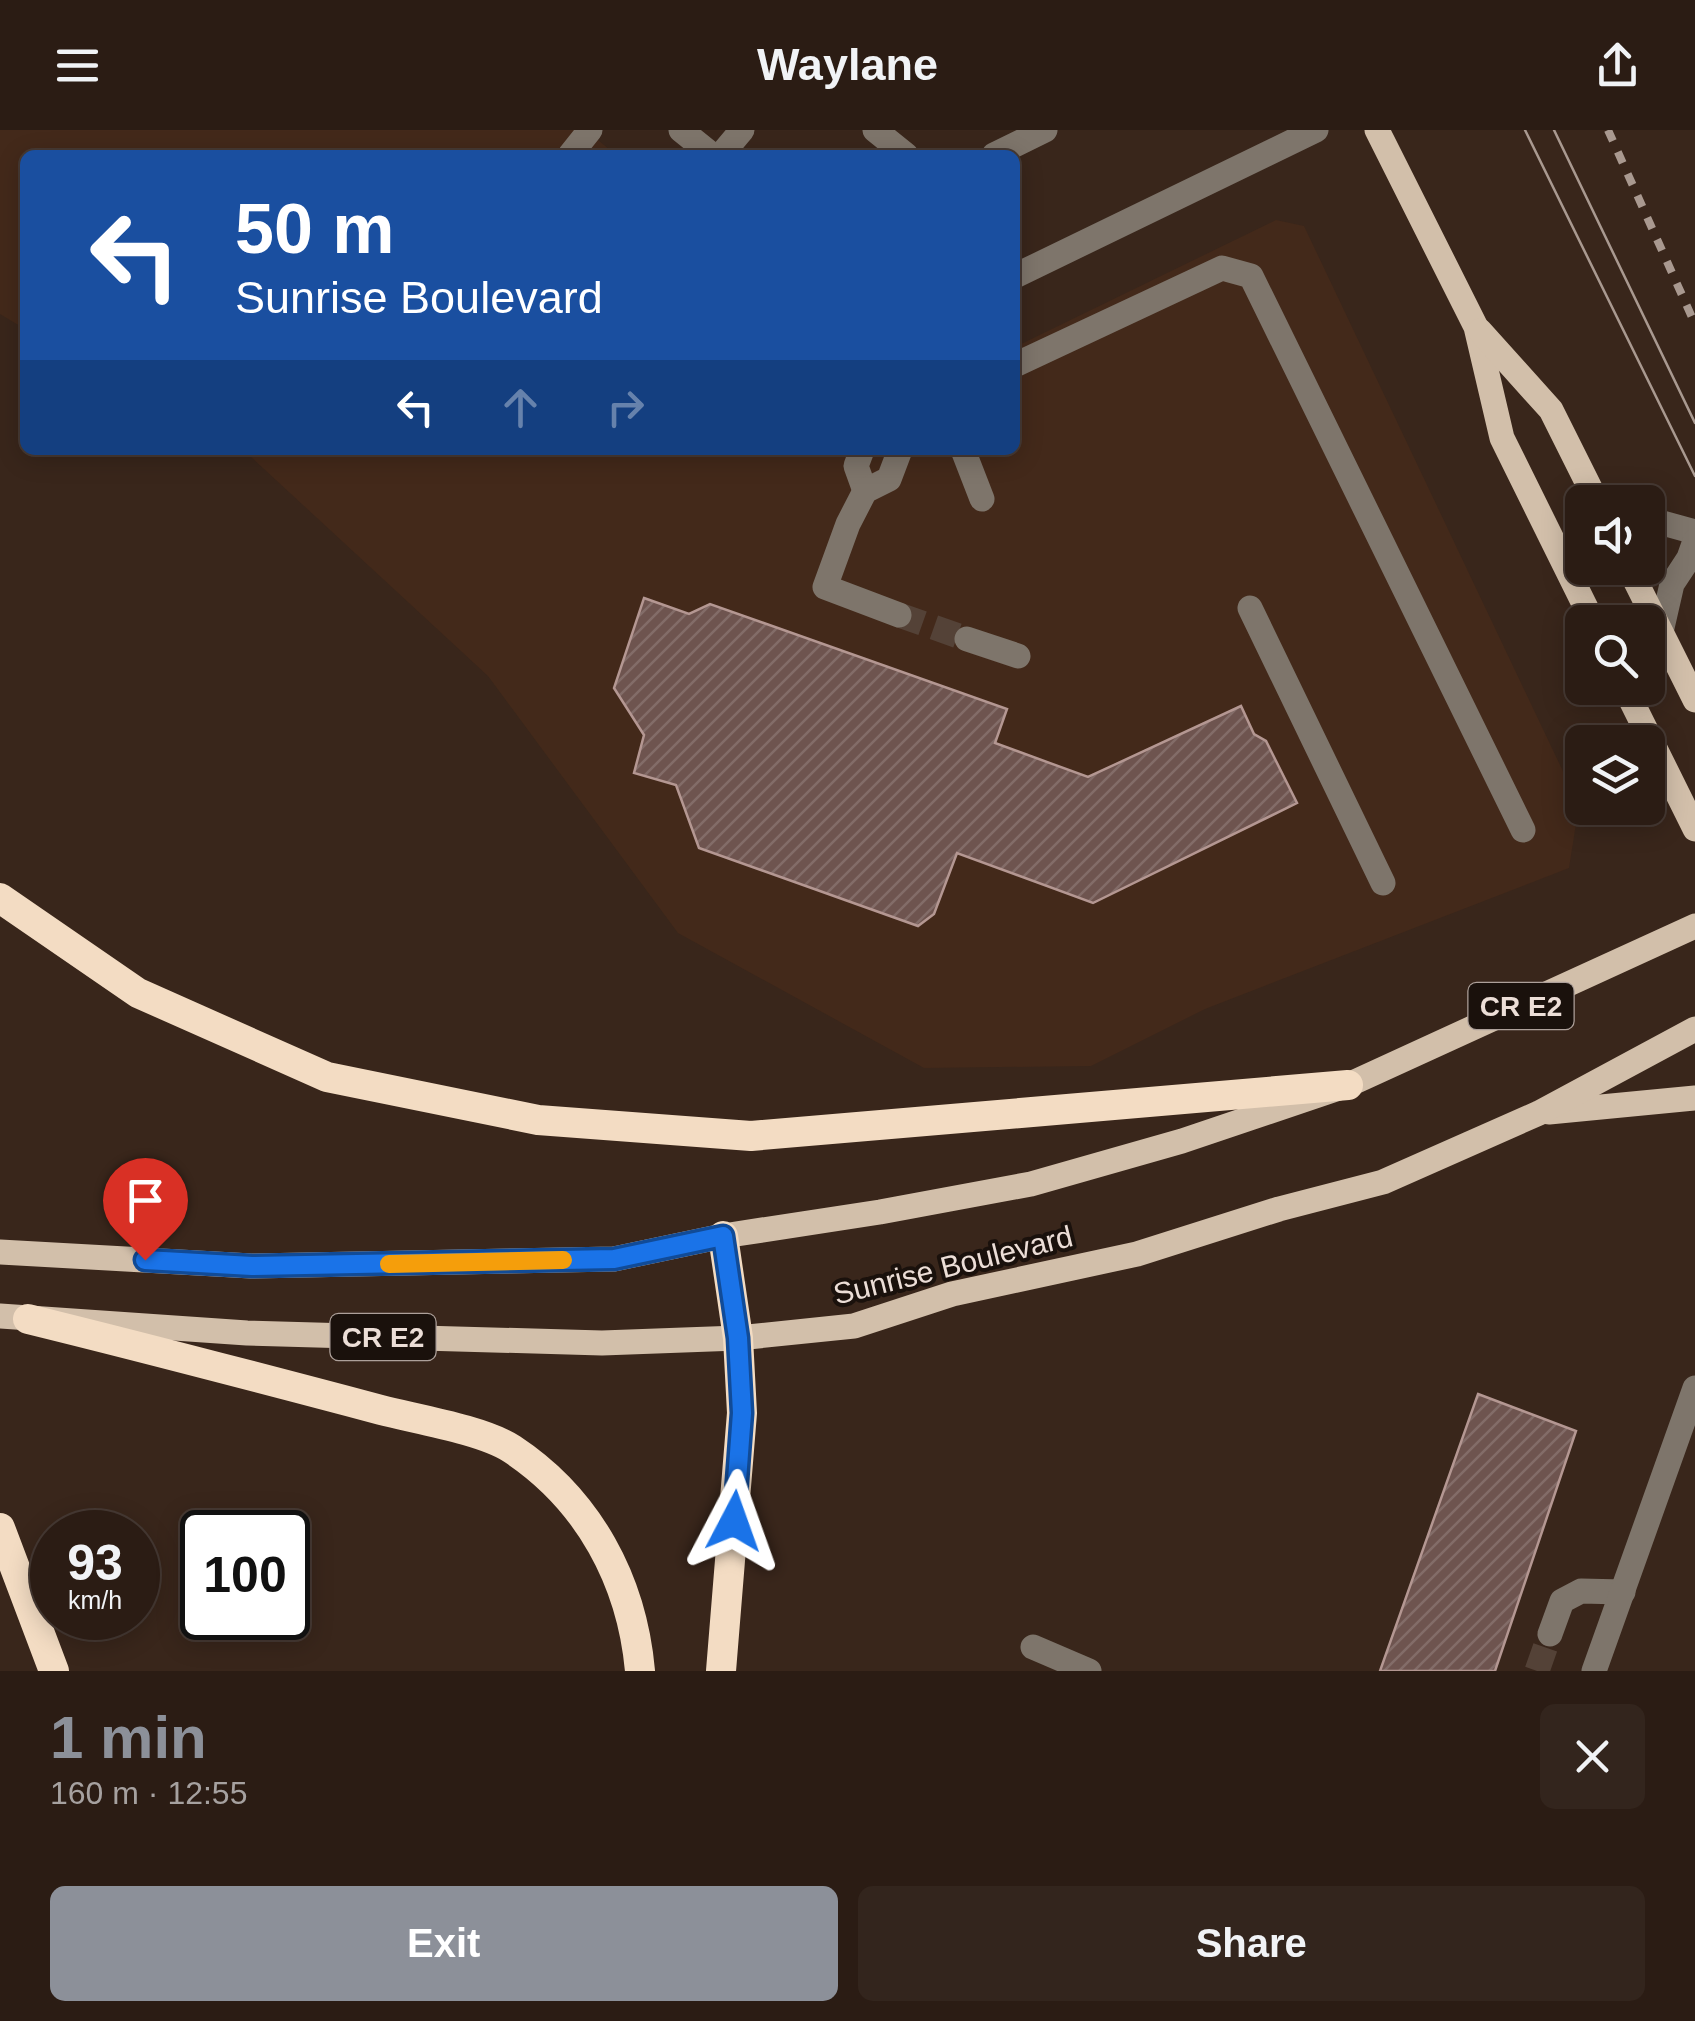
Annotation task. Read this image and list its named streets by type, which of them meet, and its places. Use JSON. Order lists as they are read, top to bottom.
{
  "streets": {
    "main road": ["CR E2", "Sunrise Boulevard"]
  },
  "page": {
    "header": "Waylane",
    "turn": ["50 m", "Sunrise Boulevard"],
    "speed": "93 km/h",
    "limit": "100",
    "heading": ["1 min", "160 m · 12:55"],
    "buttons": ["Exit", "Share"]
  }
}
